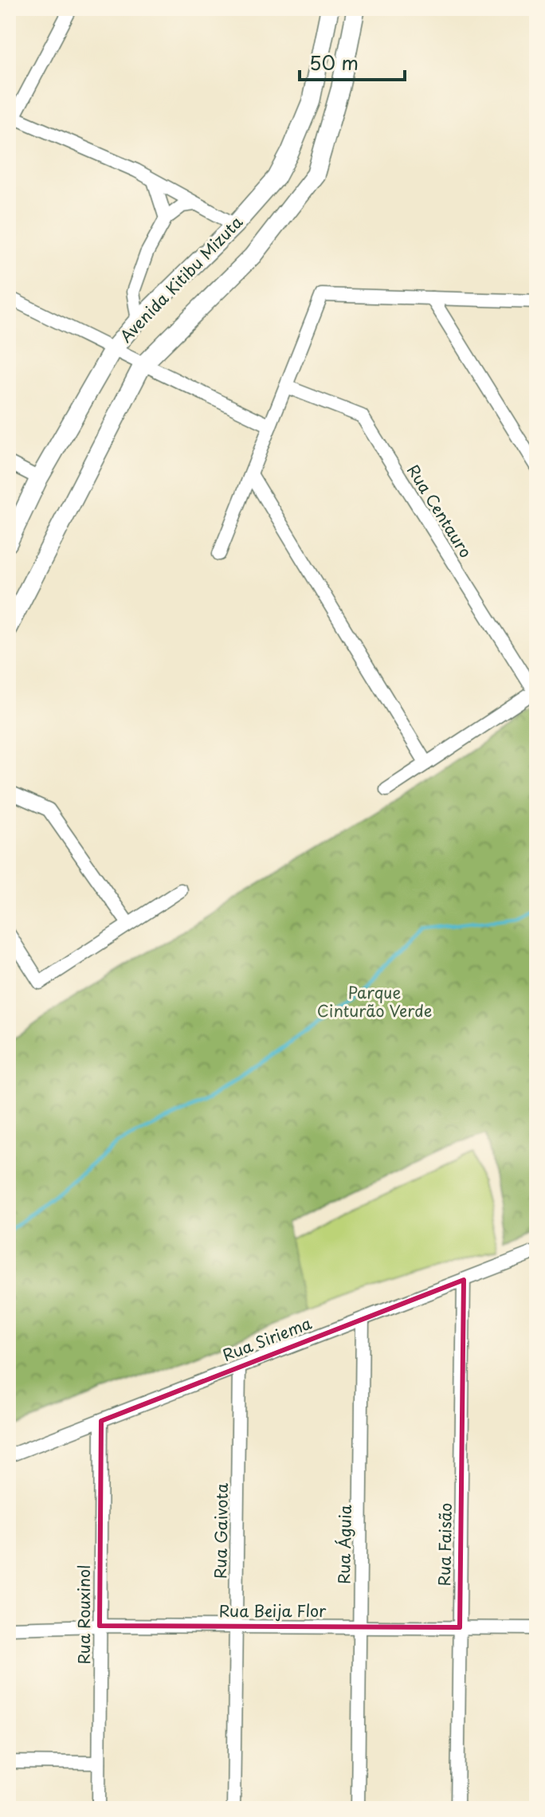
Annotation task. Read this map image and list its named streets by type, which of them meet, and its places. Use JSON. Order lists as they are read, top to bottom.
{
  "streets": {
    "street": [
      "Avenida Kitibu Mizuta",
      "Rua Centauro",
      "Rua Siriema",
      "Rua Gaivota",
      "Rua Águia",
      "Rua Faisão",
      "Rua Beija Flor",
      "Rua Rouxinol"
    ]
  },
  "crossings": [
    ["Rua Siriema", "Rua Gaivota"],
    ["Rua Siriema", "Rua Águia"],
    ["Rua Siriema", "Rua Faisão"],
    ["Rua Siriema", "Rua Rouxinol"],
    ["Rua Gaivota", "Rua Beija Flor"],
    ["Rua Águia", "Rua Beija Flor"],
    ["Rua Faisão", "Rua Beija Flor"],
    ["Rua Beija Flor", "Rua Rouxinol"]
  ],
  "parks": ["Parque Cinturão Verde"],
  "scale_bar": "50 m"
}
